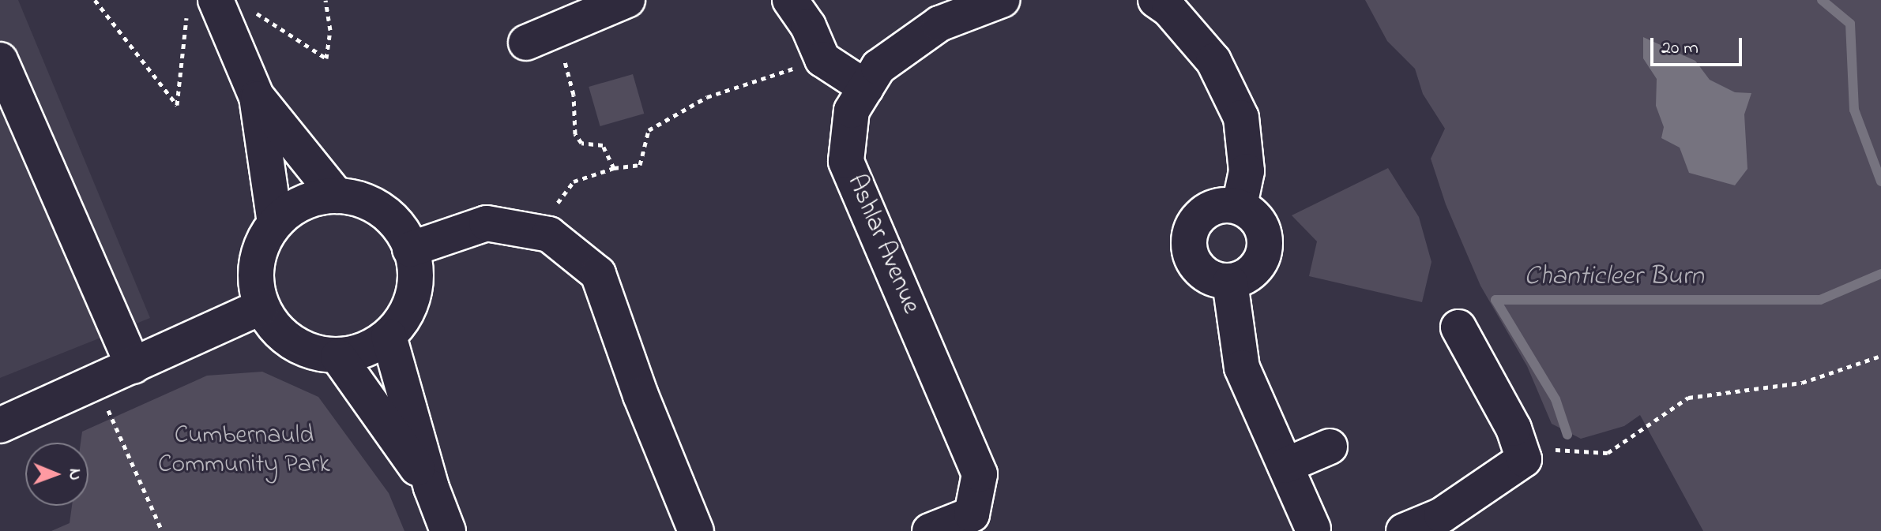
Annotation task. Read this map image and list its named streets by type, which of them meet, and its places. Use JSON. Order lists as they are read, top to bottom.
{
  "streets": {
    "street": ["Ashlar Avenue"]
  },
  "water": ["Chanticleer Burn"],
  "parks": ["Cumbernauld Community Park"],
  "scale_bar": "20 m",
  "north": "right"
}
